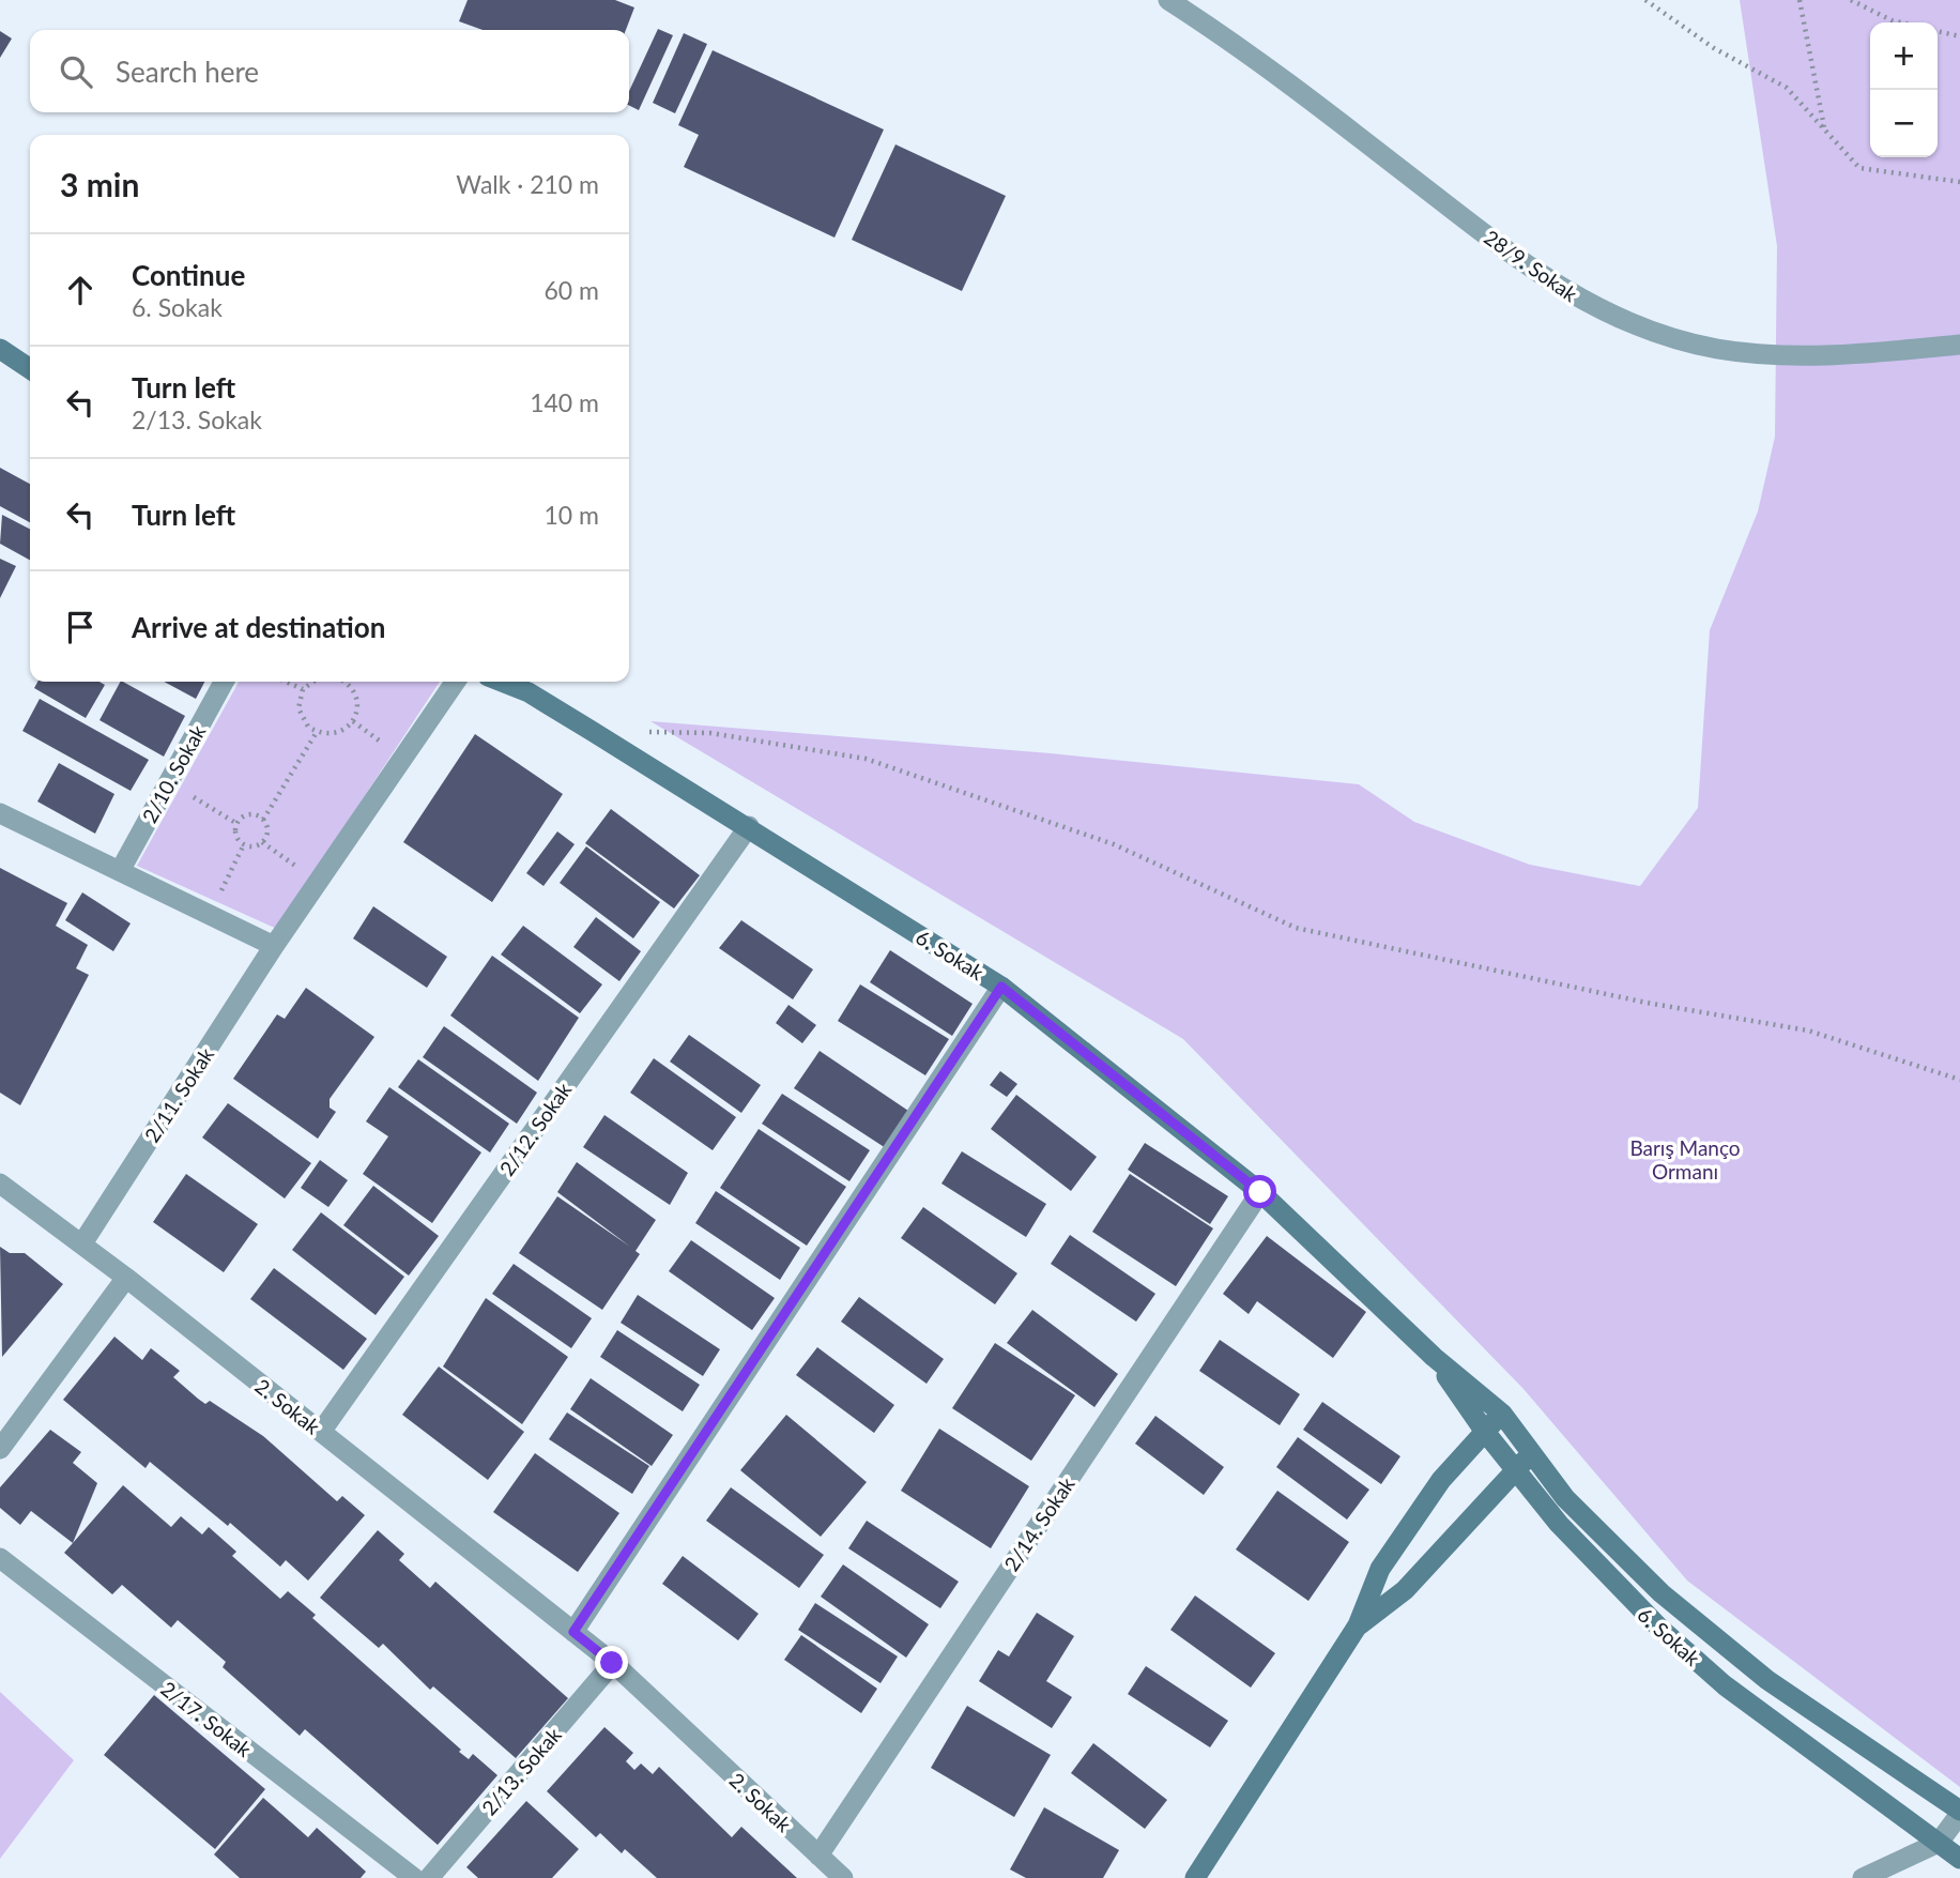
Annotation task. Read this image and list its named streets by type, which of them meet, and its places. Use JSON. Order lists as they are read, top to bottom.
{
  "streets": {
    "main road": ["6. Sokak"],
    "street": [
      "28/9. Sokak",
      "2/10. Sokak",
      "2/11. Sokak",
      "2/12. Sokak",
      "2. Sokak",
      "2/14. Sokak",
      "2/17. Sokak",
      "2/13. Sokak"
    ]
  },
  "crossings": [
    ["6. Sokak", "2/12. Sokak"],
    ["6. Sokak", "2/14. Sokak"],
    ["2/11. Sokak", "2. Sokak"],
    ["2/12. Sokak", "2. Sokak"],
    ["2. Sokak", "2/14. Sokak"],
    ["2. Sokak", "2/13. Sokak"]
  ],
  "parks": ["Barış Manço Ormanı"],
  "page": {
    "map_buttons": ["+", "−"],
    "search": "Search here",
    "heading": ["3 min", "Walk · 210 m"],
    "list": [
      ["Continue", "6. Sokak", "60 m"],
      ["Turn left", "2/13. Sokak", "140 m"],
      ["Turn left", "10 m"],
      "Arrive at destination"
    ]
  }
}
